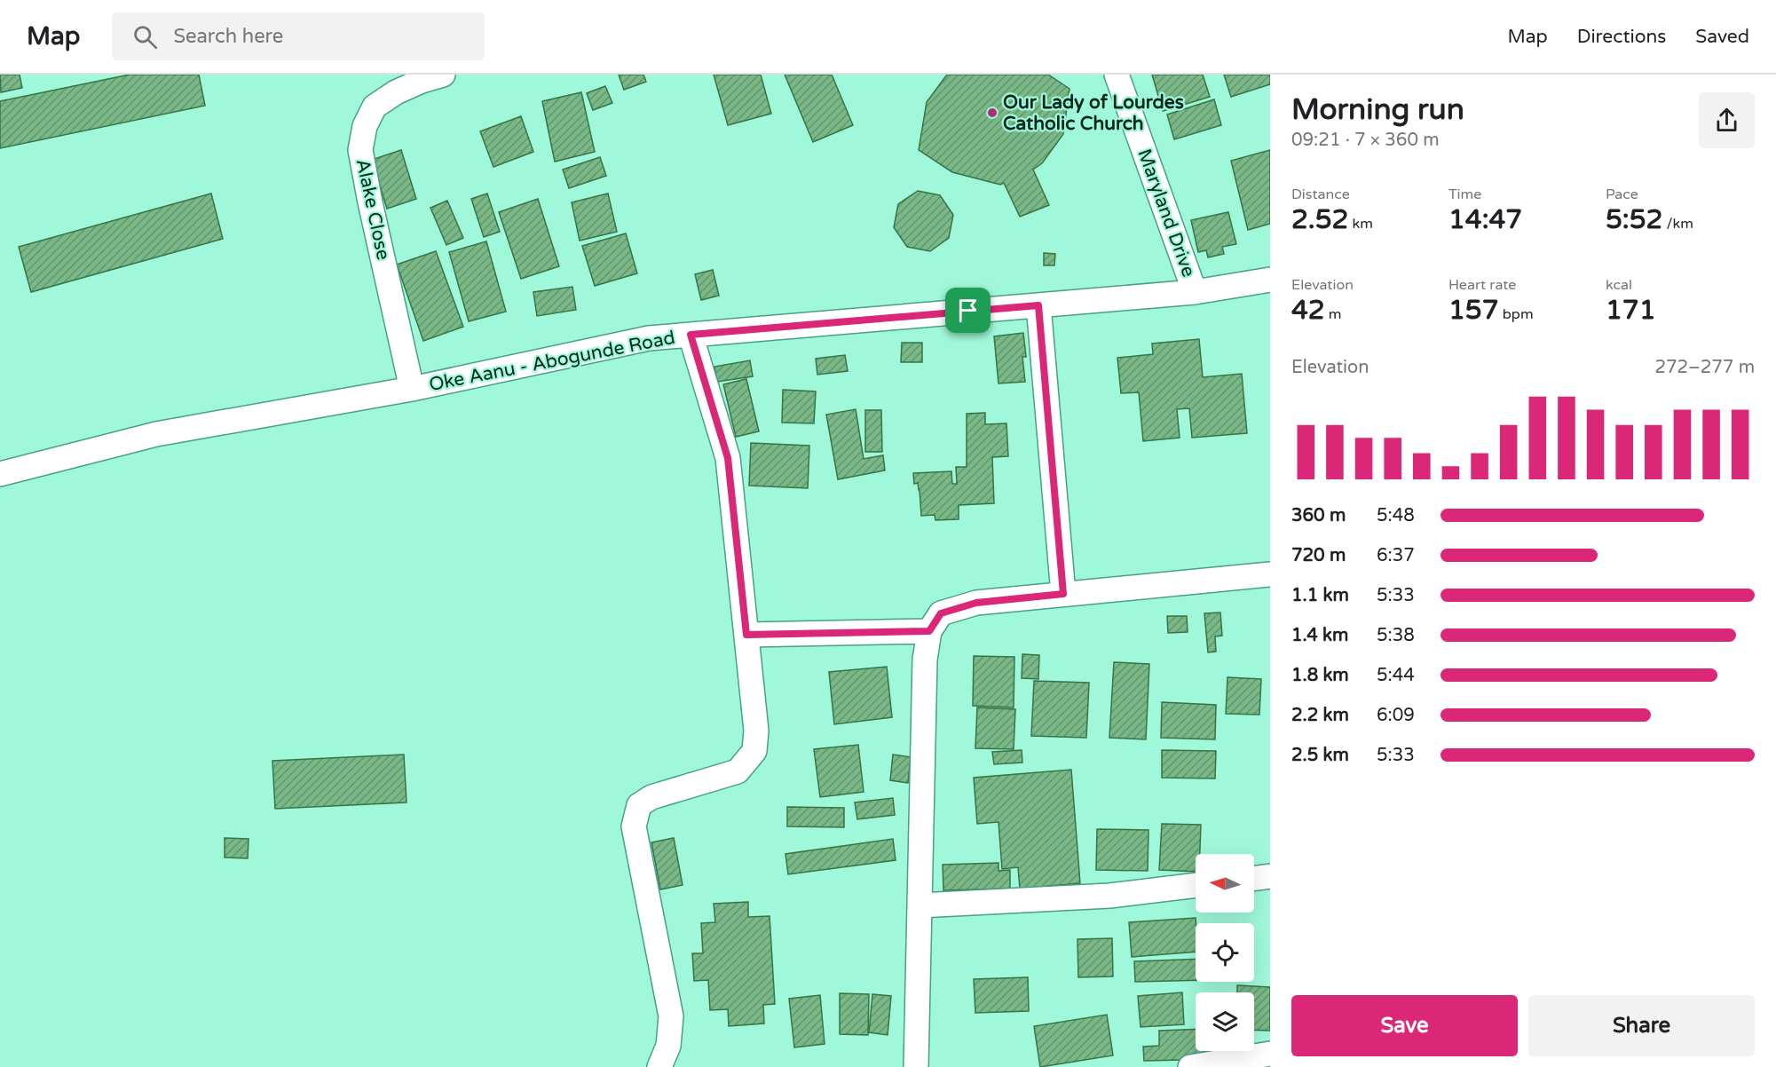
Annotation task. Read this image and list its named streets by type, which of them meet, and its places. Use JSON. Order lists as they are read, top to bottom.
{
  "streets": {
    "street": ["Alake Close", "Maryland Drive", "Oke Aanu - Abogunde Road"]
  },
  "crossings": [
    ["Alake Close", "Oke Aanu - Abogunde Road"],
    ["Maryland Drive", "Oke Aanu - Abogunde Road"]
  ],
  "places": ["Our Lady of Lourdes Catholic Church"],
  "north": "left",
  "page": {
    "header": "Map",
    "search": "Search here",
    "nav": ["Map", "Directions", "Saved"],
    "heading": ["Morning run", "09:21 · 7 × 360 m"],
    "stats": [
      ["Distance", "2.52 km"],
      ["Time", "14:47"],
      ["Pace", "5:52 /km"],
      ["Elevation", "42 m"],
      ["Heart rate", "157 bpm"],
      ["kcal", "171"]
    ],
    "chart": ["Elevation", "272–277 m"],
    "list": [
      {
        "name": "360 m",
        "note": "5:48"
      },
      {
        "name": "720 m",
        "note": "6:37"
      },
      {
        "name": "1.1 km",
        "note": "5:33"
      },
      {
        "name": "1.4 km",
        "note": "5:38"
      },
      {
        "name": "1.8 km",
        "note": "5:44"
      },
      {
        "name": "2.2 km",
        "note": "6:09"
      },
      {
        "name": "2.5 km",
        "note": "5:33"
      }
    ],
    "buttons": ["Save", "Share"]
  }
}
